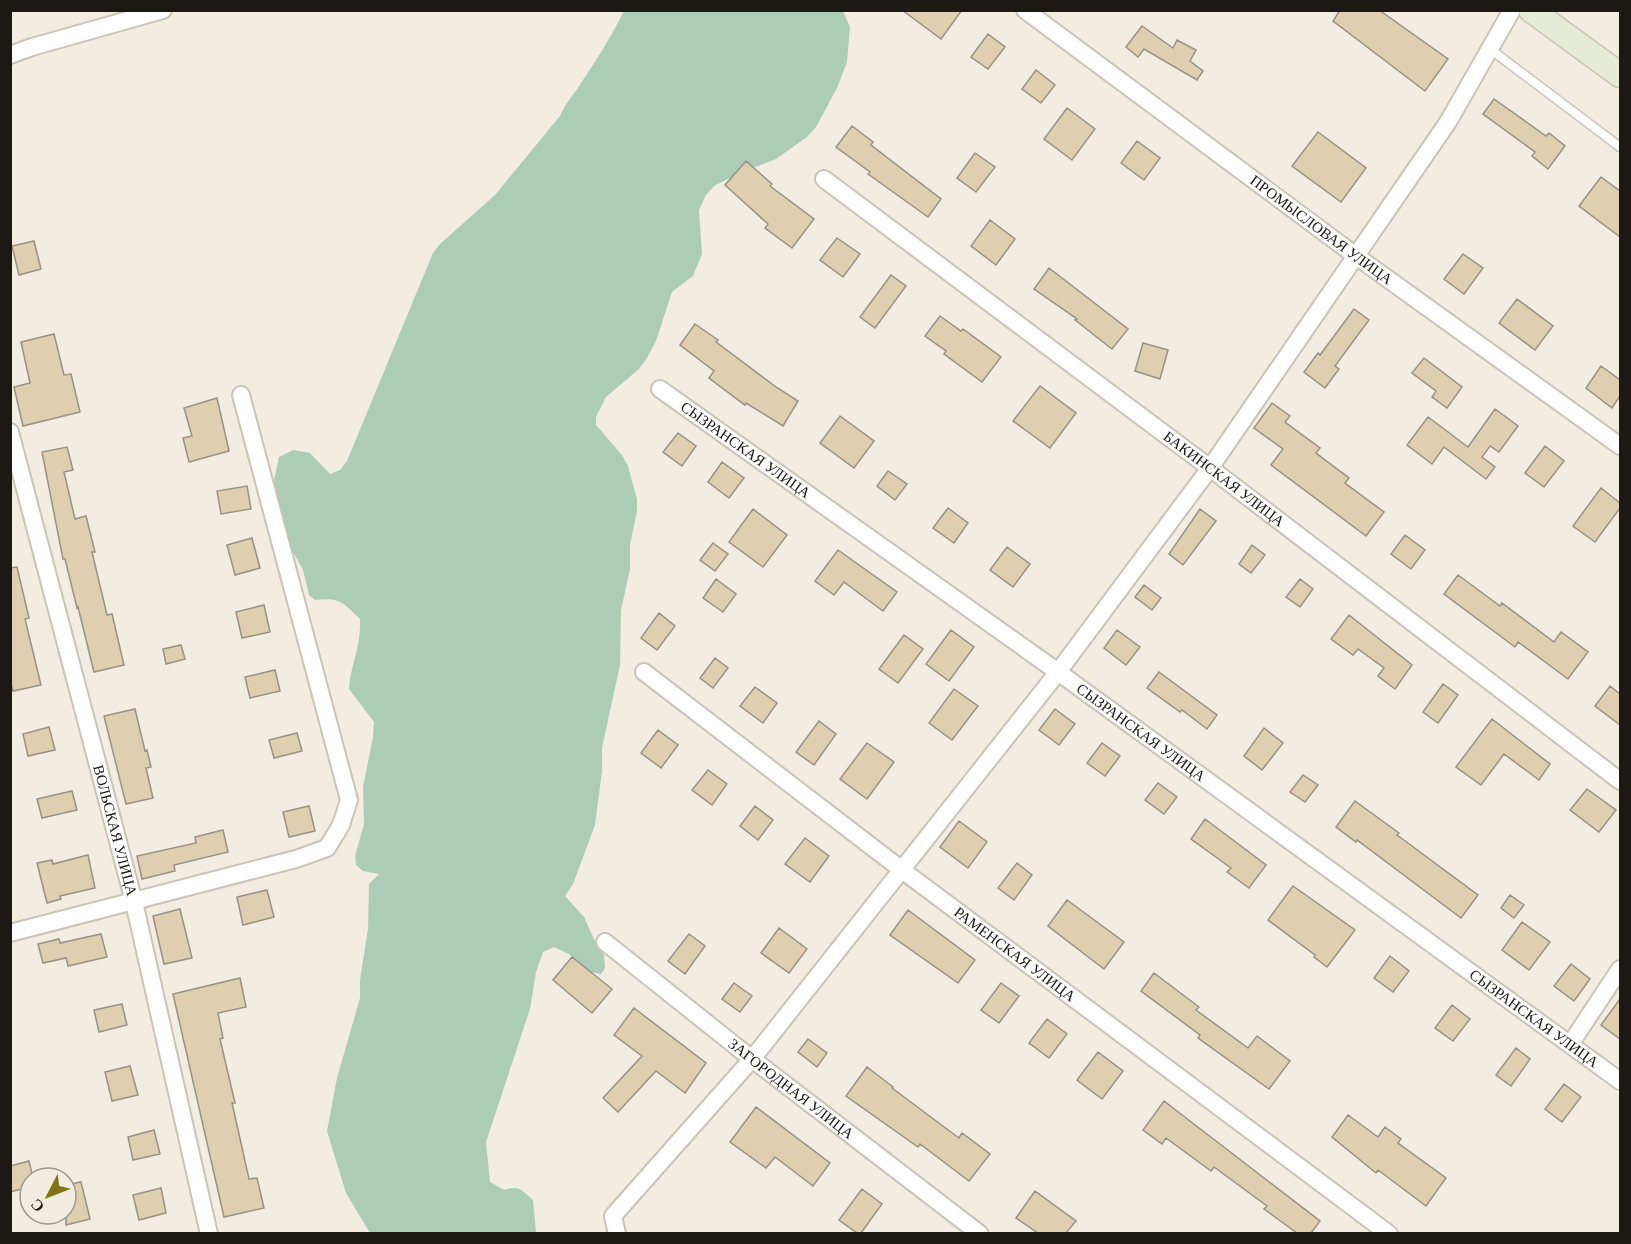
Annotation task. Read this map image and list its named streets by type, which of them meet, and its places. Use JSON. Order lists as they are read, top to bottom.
{
  "streets": {
    "street": [
      "ПРОМЫСЛОВАЯ УЛИЦА",
      "СЫЗРАНСКАЯ УЛИЦА",
      "БАКИНСКАЯ УЛИЦА",
      "ВОЛЬСКАЯ УЛИЦА",
      "РАМЕНСКАЯ УЛИЦА",
      "ЗАГОРОДНАЯ УЛИЦА"
    ]
  },
  "north": "bottom left"
}
